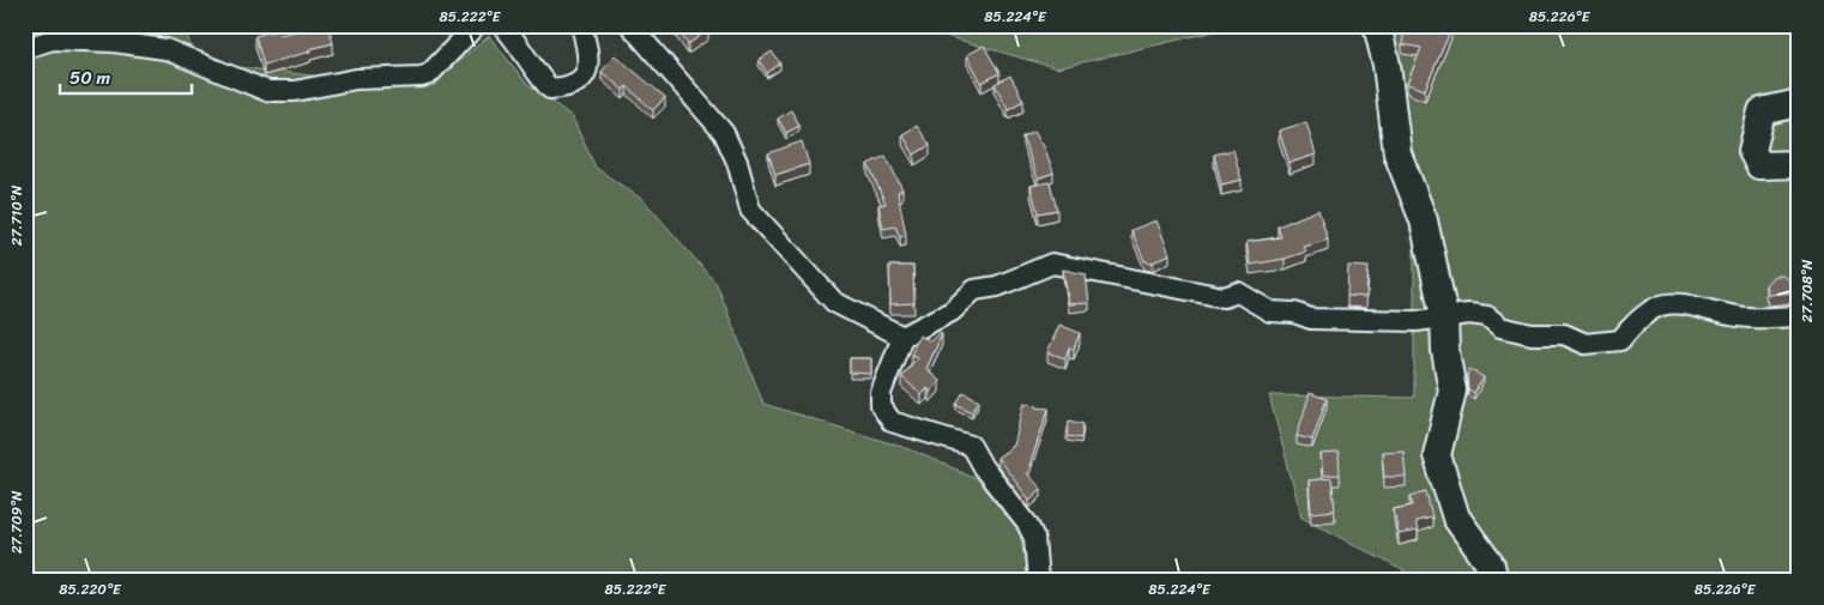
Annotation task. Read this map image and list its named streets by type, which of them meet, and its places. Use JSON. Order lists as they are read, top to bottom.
{
  "scale_bar": "50 m",
  "coordinates": [
    "85.222°E",
    "85.224°E",
    "85.226°E",
    "27.710°N",
    "27.708°N",
    "27.709°N",
    "85.220°E"
  ]
}
